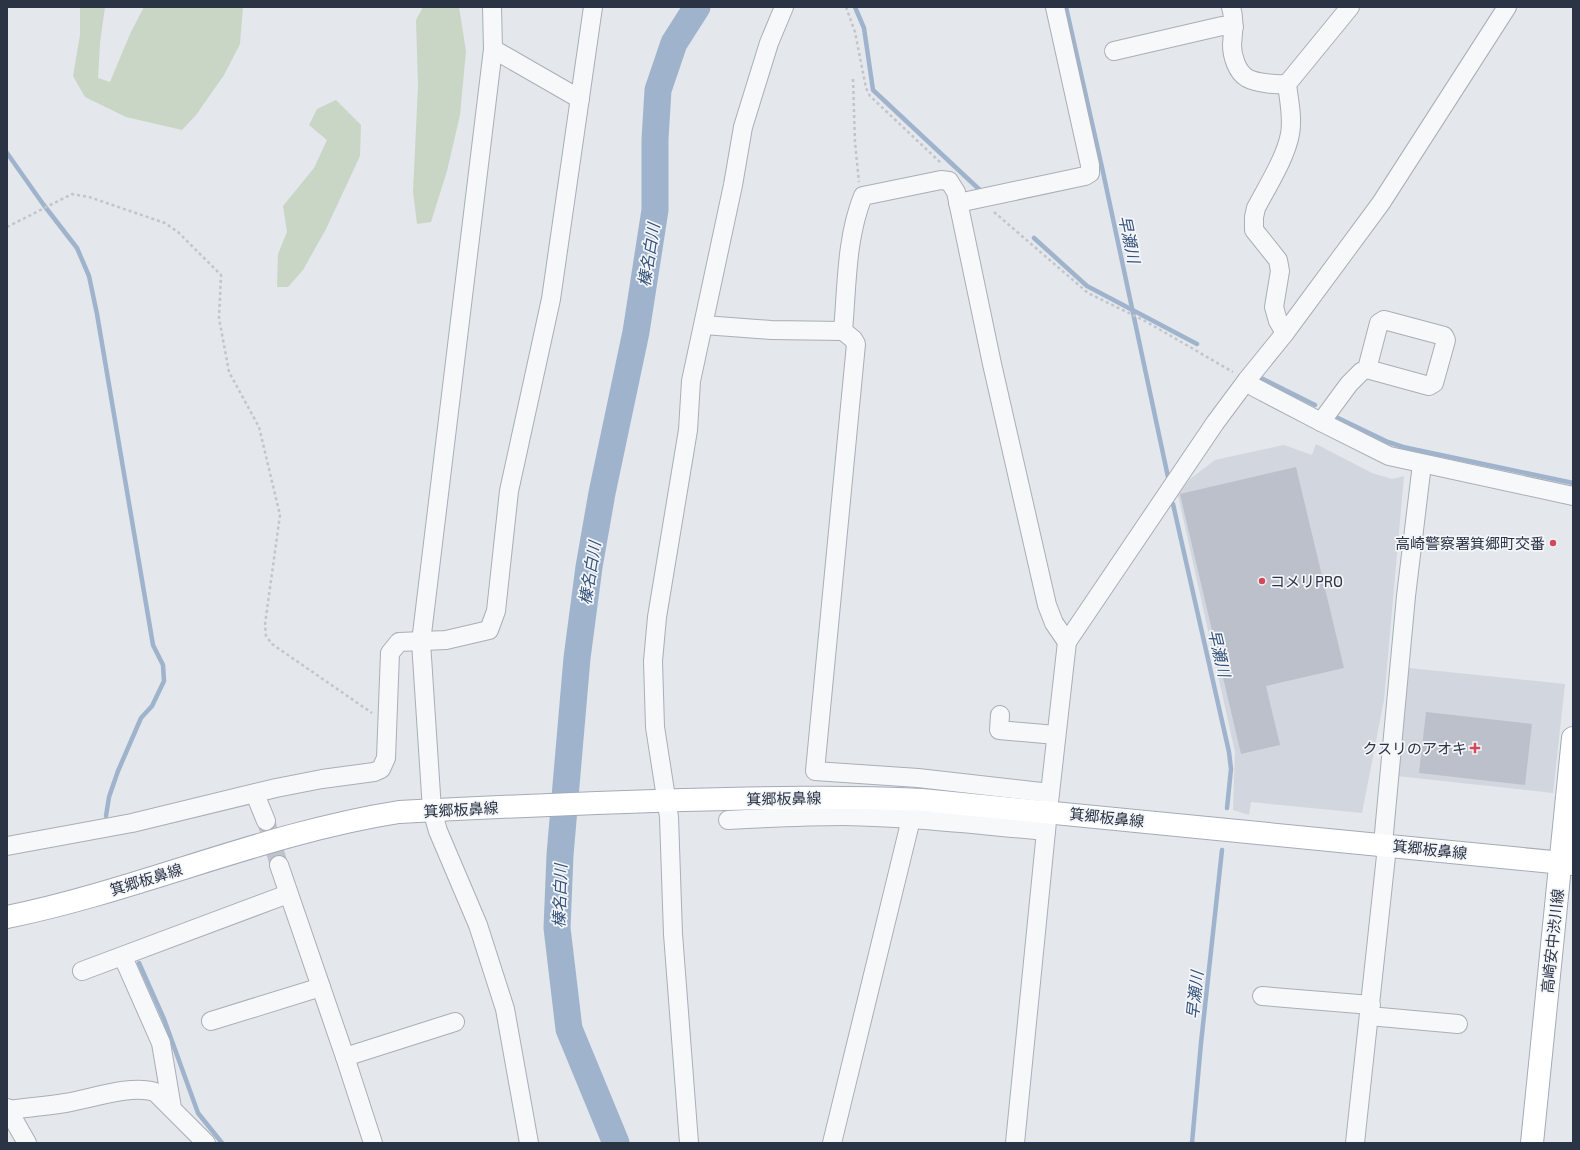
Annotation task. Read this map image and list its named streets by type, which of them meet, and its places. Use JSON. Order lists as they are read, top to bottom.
{
  "streets": {
    "main road": ["箕郷板鼻線", "高崎安中渋川線"]
  },
  "crossings": [
    ["箕郷板鼻線", "高崎安中渋川線"]
  ],
  "water": ["早瀬川", "榛名白川"],
  "places": {
    "other": ["高崎警察署箕郷町交番", "コメリPRO"],
    "health": ["クスリのアオキ"]
  }
}
